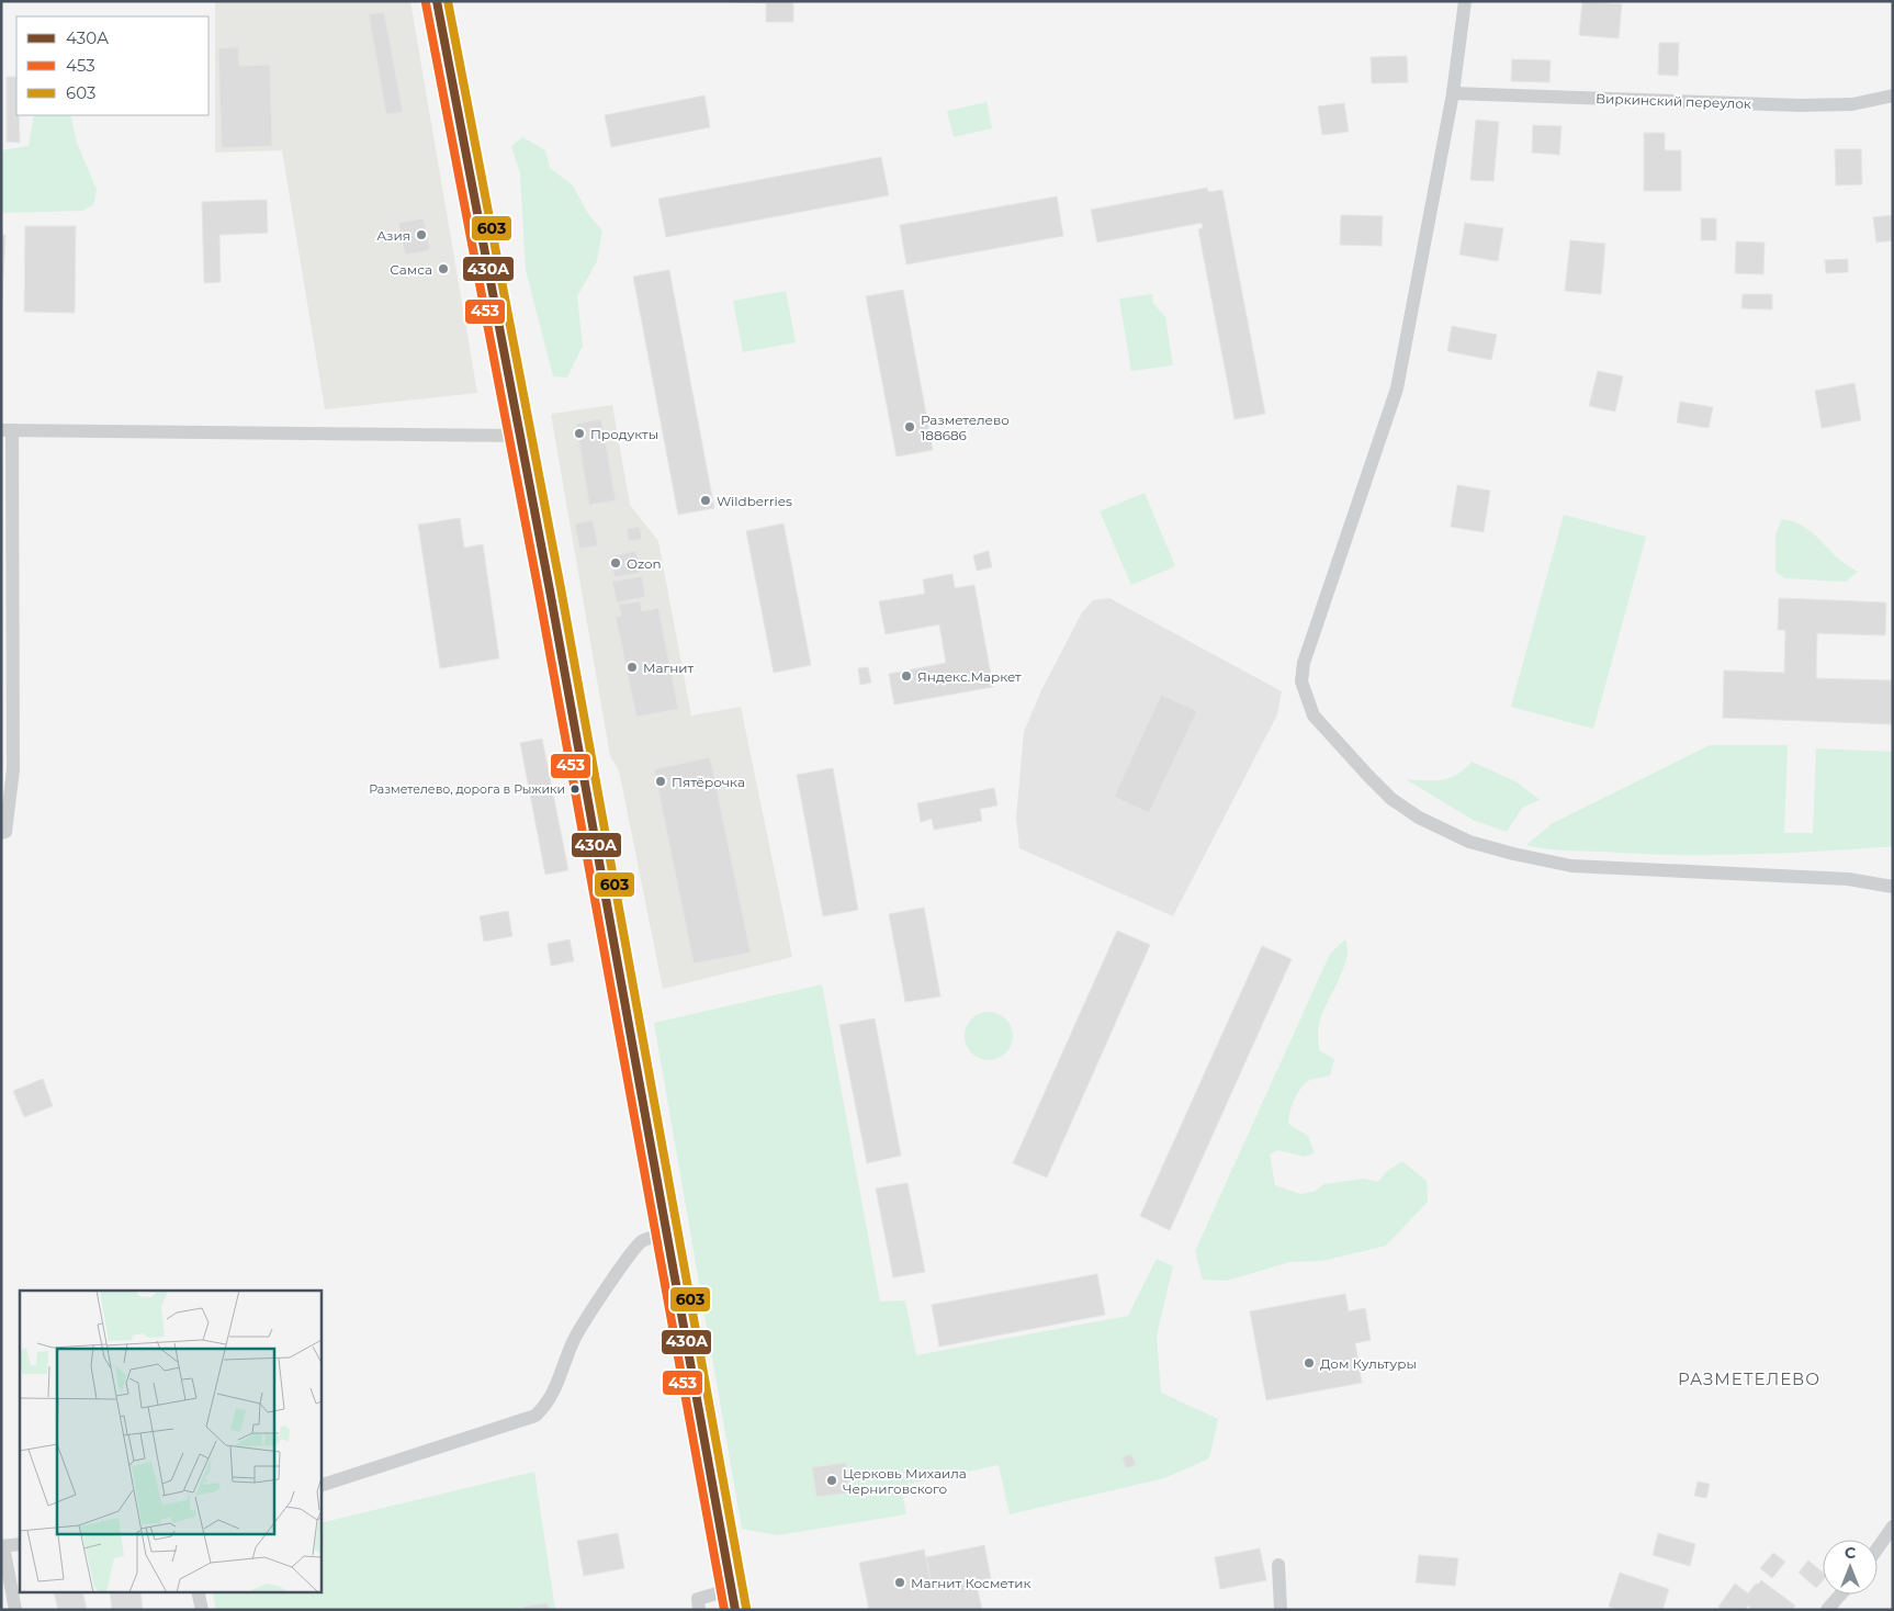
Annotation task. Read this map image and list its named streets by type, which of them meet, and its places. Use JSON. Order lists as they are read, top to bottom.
{
  "streets": {
    "street": ["Виркинский переулок"]
  },
  "districts": ["РАЗМЕТЕЛЕВО"],
  "places": [
    "Азия",
    "Самса",
    "Разметелево 188686",
    "Продукты",
    "Wildberries",
    "Ozon",
    "Магнит",
    "Яндекс.Маркет",
    "Пятёрочка",
    "Разметелево, дорога в Рыжики",
    "Дом Культуры",
    "Церковь Михаила Черниговского",
    "Магнит Косметик"
  ],
  "lines": ["transit line 430А", "transit line 603", "transit line 453"],
  "legend": ["430А", "453", "603"],
  "north": "top"
}
